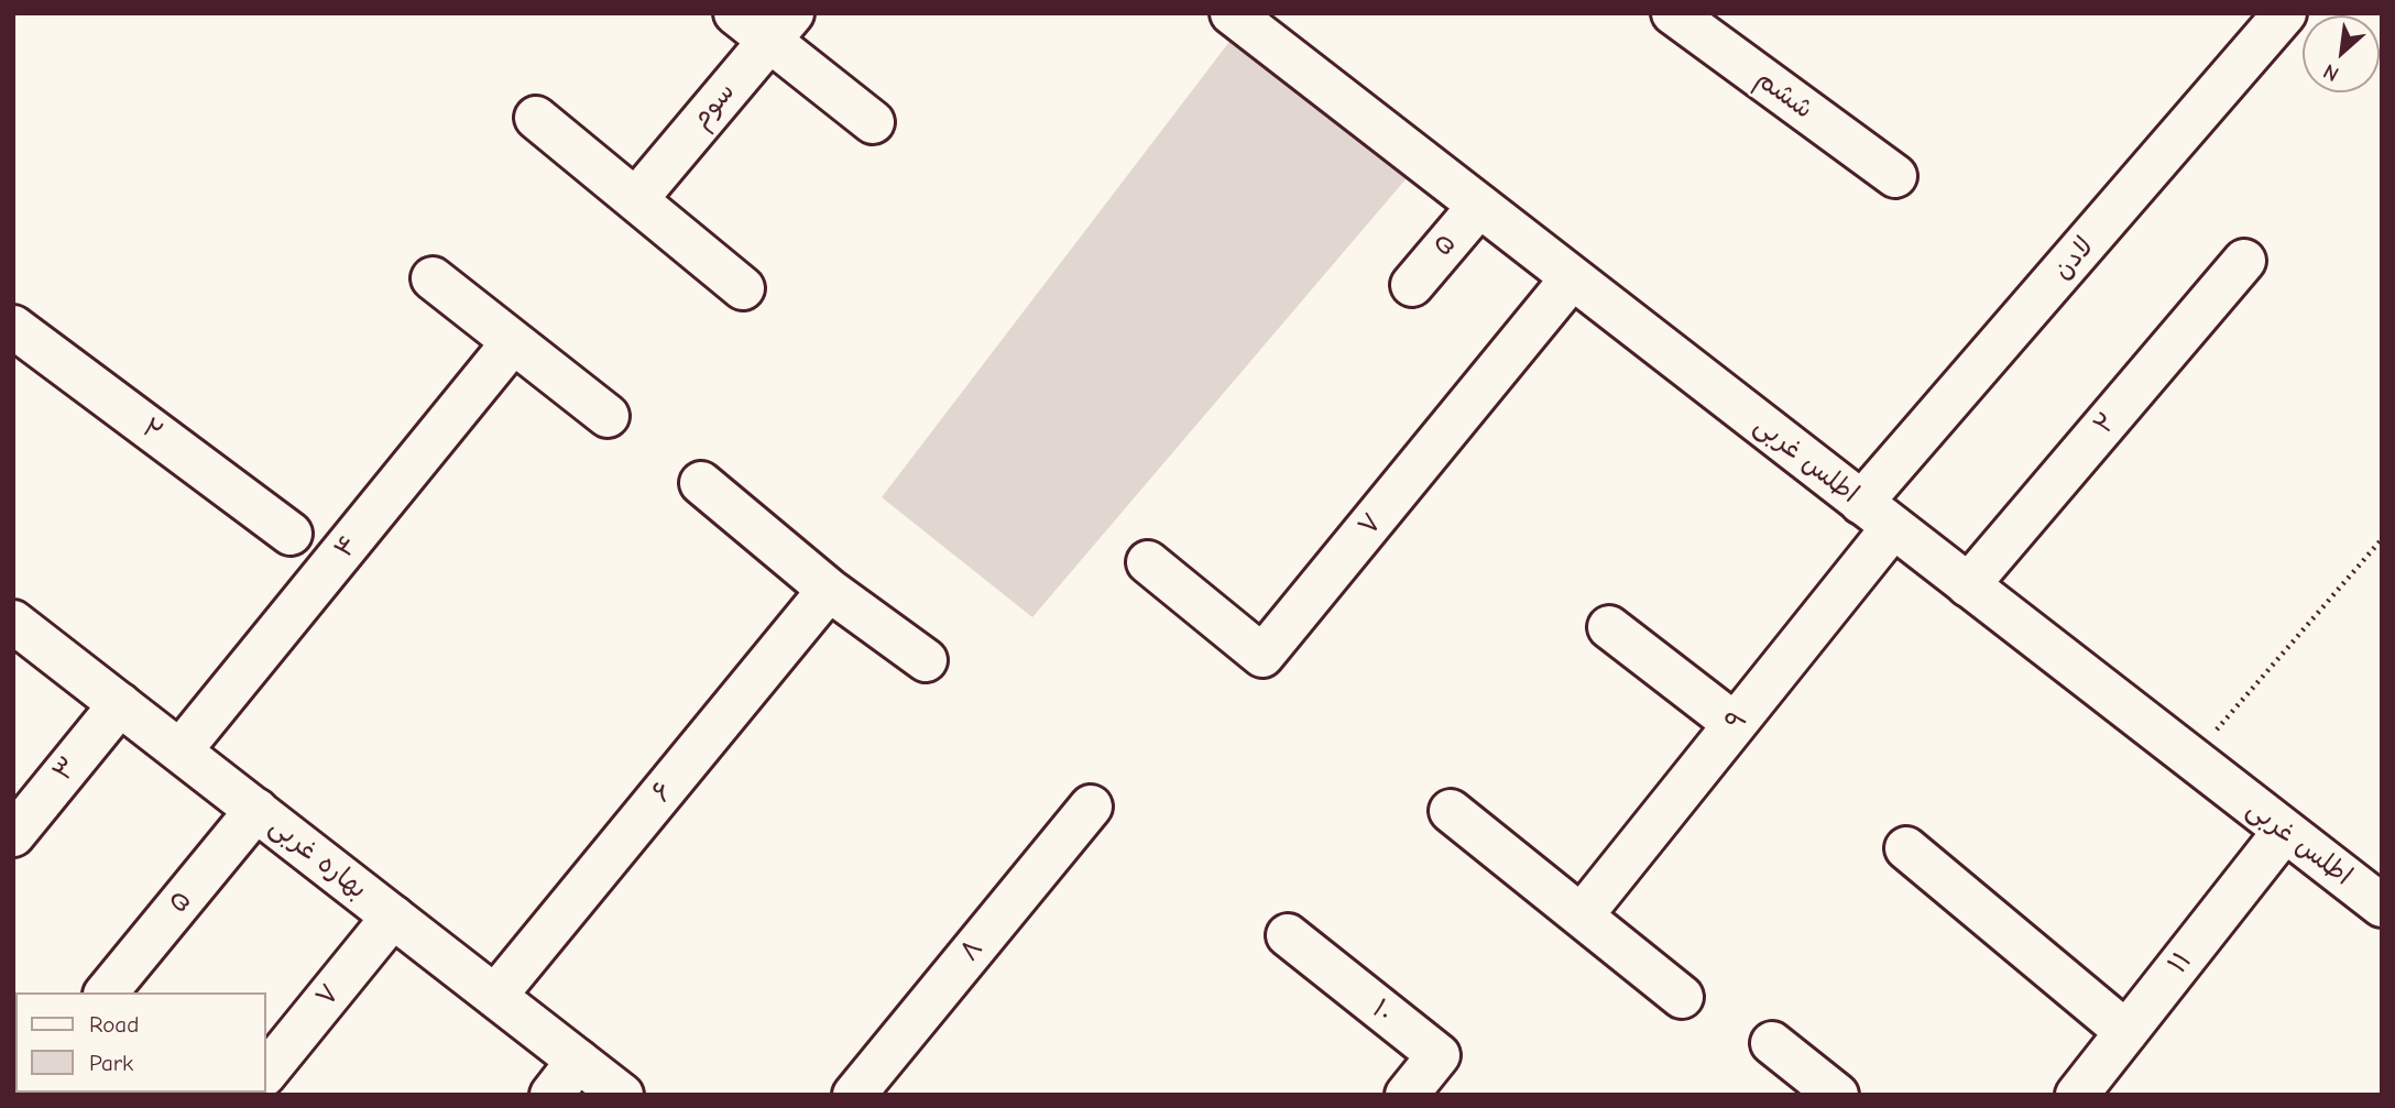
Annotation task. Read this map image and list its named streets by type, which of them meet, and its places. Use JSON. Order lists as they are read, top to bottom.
{
  "streets": {
    "street": [
      "ششم",
      "سوم",
      "۵",
      "لادن",
      "۲",
      "اطلس غربی",
      "۷",
      "۴",
      "۹",
      "۳",
      "۶",
      "بهاره غربی",
      "۸",
      "۱۱",
      "۱۰"
    ]
  },
  "crossings": [
    ["۵", "اطلس غربی"],
    ["۵", "بهاره غربی"],
    ["لادن", "اطلس غربی"],
    ["لادن", "۹"],
    ["۲", "اطلس غربی"],
    ["اطلس غربی", "۷"],
    ["اطلس غربی", "۹"],
    ["اطلس غربی", "۱۱"],
    ["۷", "بهاره غربی"],
    ["۴", "بهاره غربی"],
    ["۳", "بهاره غربی"],
    ["۶", "بهاره غربی"]
  ],
  "legend": ["Road", "Park"],
  "north": "bottom left"
}
